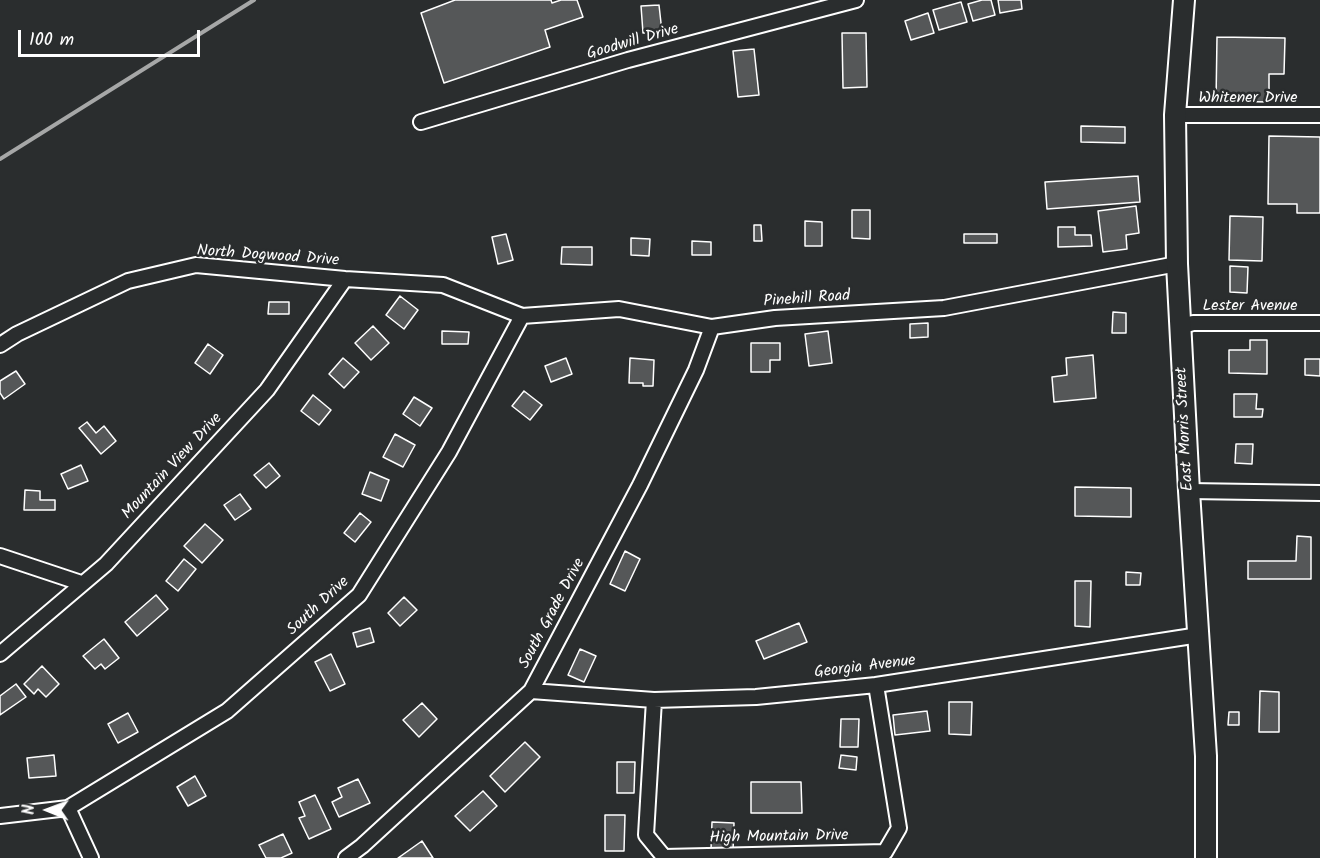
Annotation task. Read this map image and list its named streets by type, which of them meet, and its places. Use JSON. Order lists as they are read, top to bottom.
{
  "streets": {
    "main road": ["East Morris Street"],
    "street": [
      "Goodwill Drive",
      "Whitener Drive",
      "North Dogwood Drive",
      "Pinehill Road",
      "Lester Avenue",
      "Mountain View Drive",
      "South Drive",
      "South Grade Drive",
      "Georgia Avenue",
      "High Mountain Drive"
    ]
  },
  "crossings": [
    ["Whitener Drive", "East Morris Street"],
    ["North Dogwood Drive", "Pinehill Road"],
    ["North Dogwood Drive", "Mountain View Drive"],
    ["Pinehill Road", "East Morris Street"],
    ["Pinehill Road", "South Drive"],
    ["Pinehill Road", "South Grade Drive"],
    ["Lester Avenue", "East Morris Street"],
    ["East Morris Street", "Georgia Avenue"],
    ["South Grade Drive", "Georgia Avenue"],
    ["Georgia Avenue", "High Mountain Drive"]
  ],
  "scale_bar": "100 m",
  "north": "left"
}
